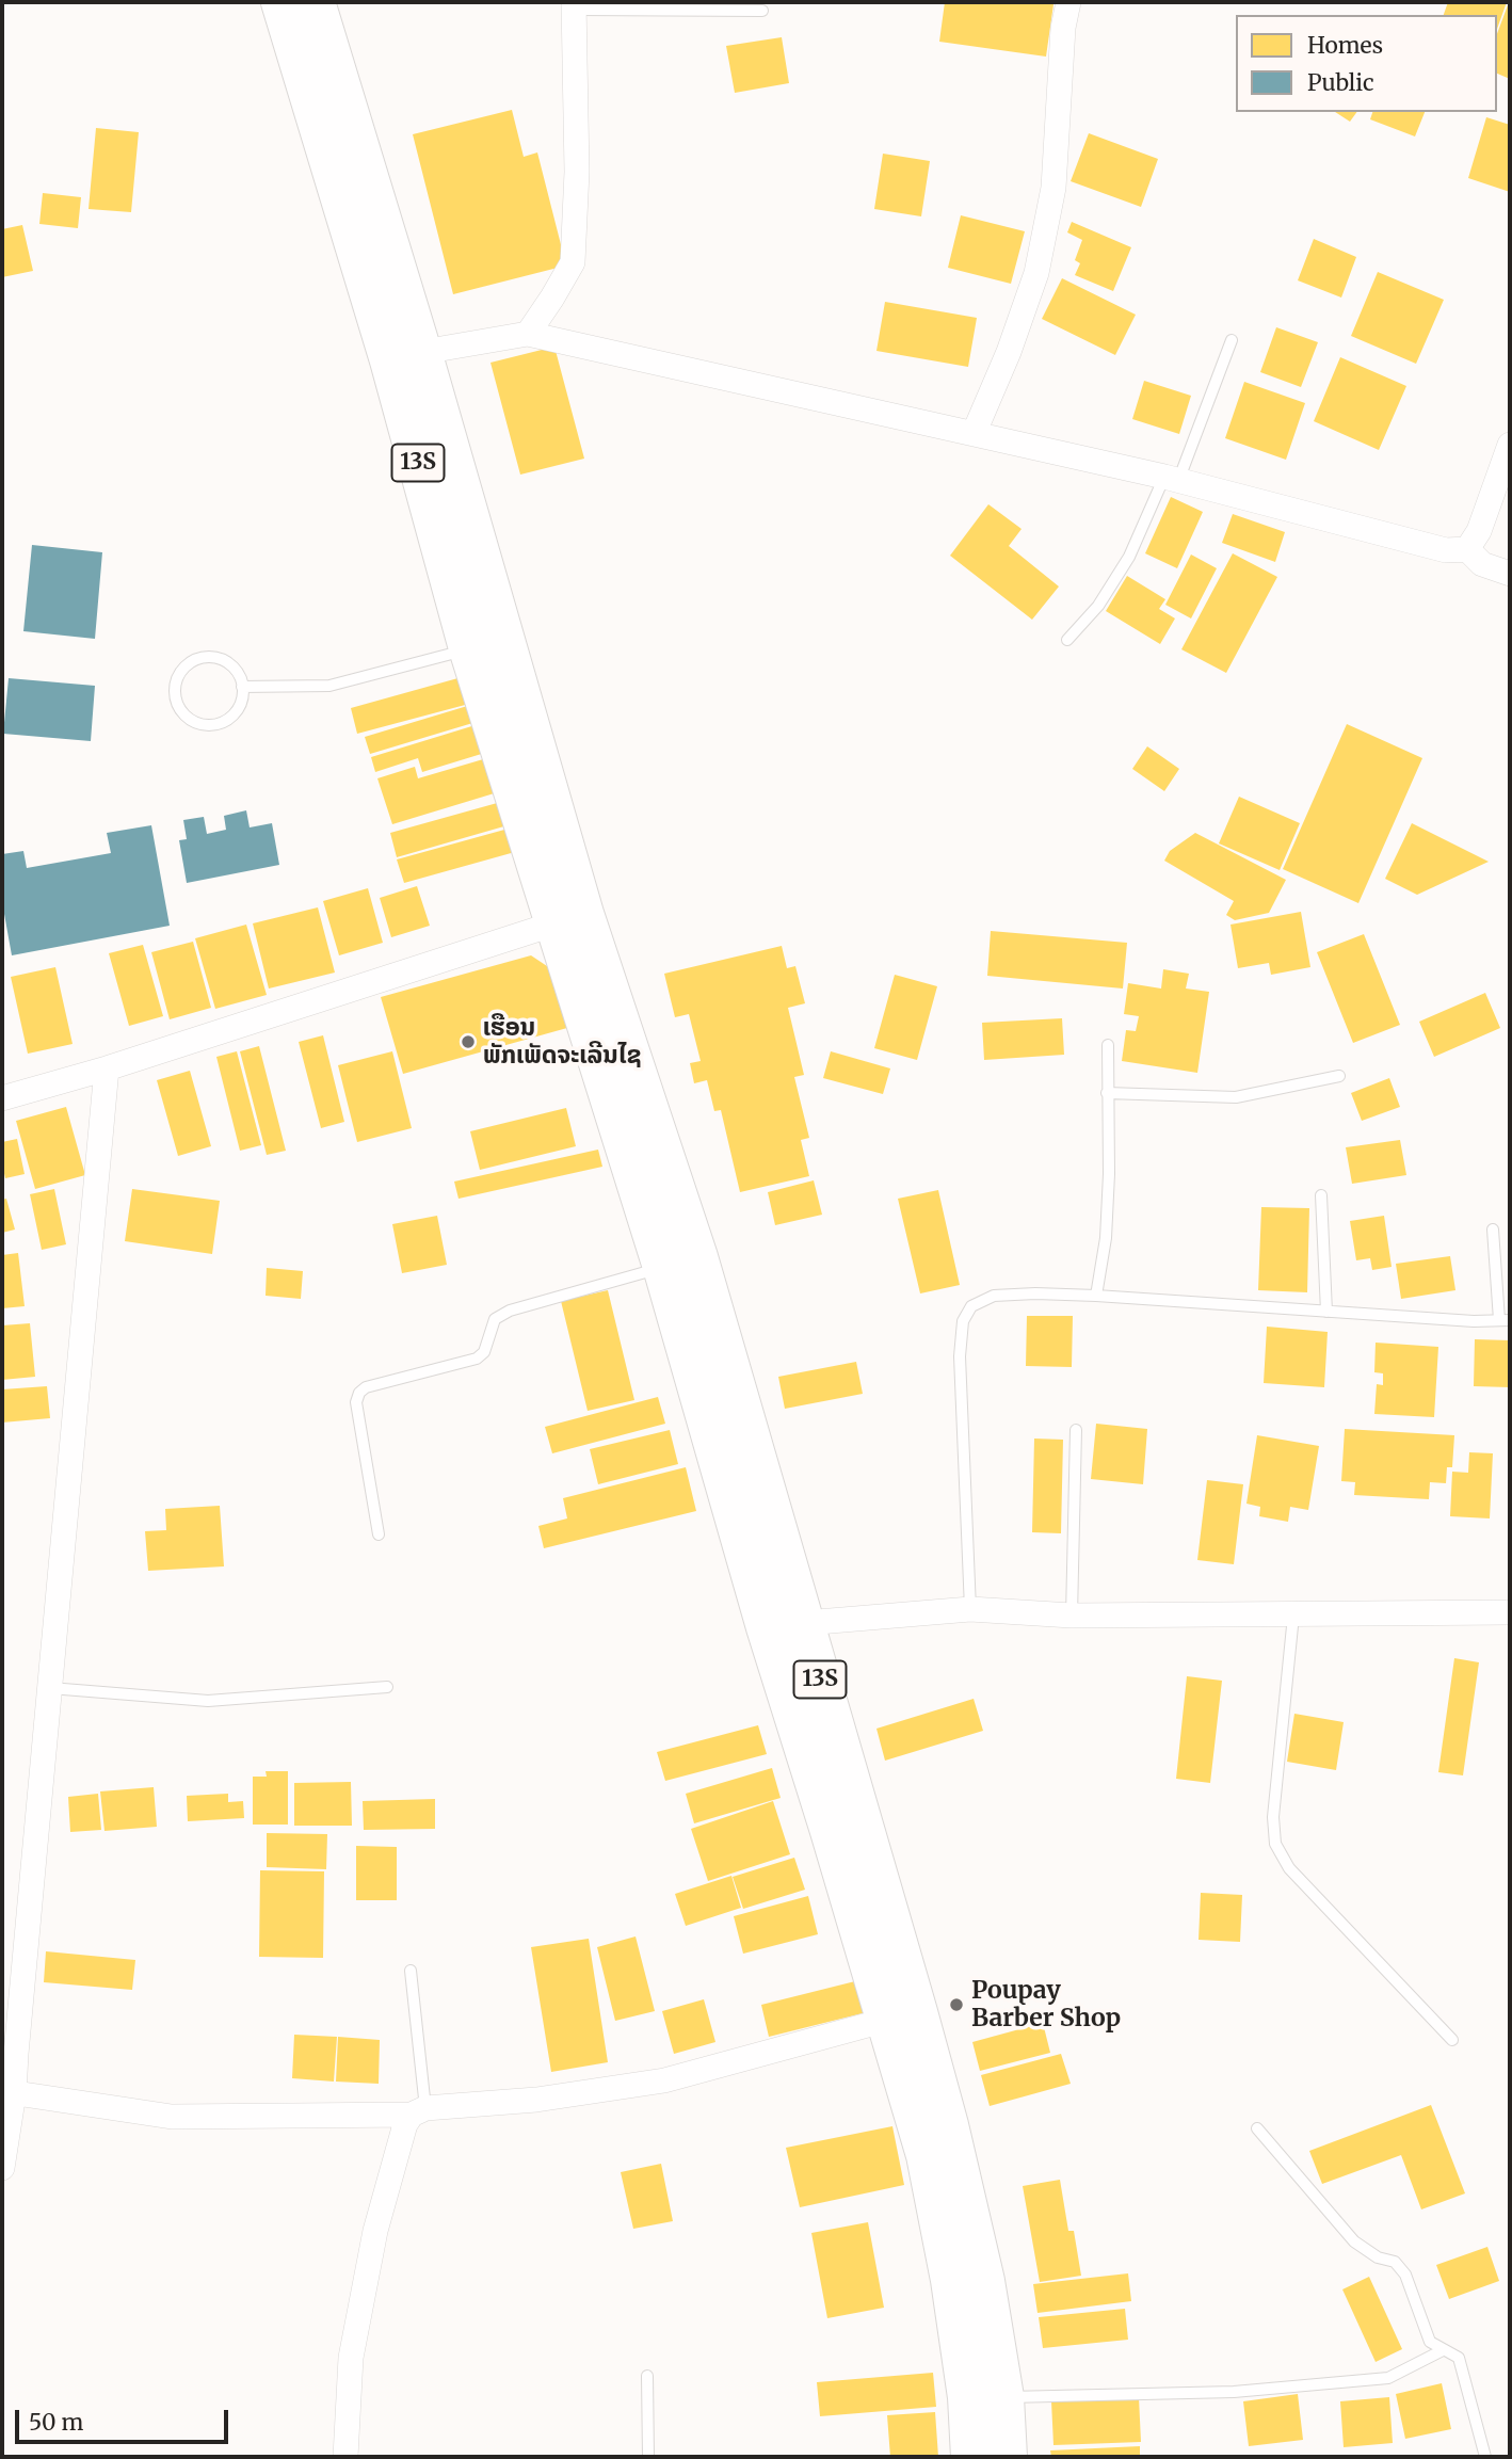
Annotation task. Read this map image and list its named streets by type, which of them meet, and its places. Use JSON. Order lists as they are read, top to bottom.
{
  "streets": {
    "highway": ["13S"]
  },
  "places": ["ເຮືອນ ພັກເພັດຈະເລີນໄຊ", "Poupay Barber Shop"],
  "legend": ["Homes", "Public"],
  "scale_bar": "50 m"
}
